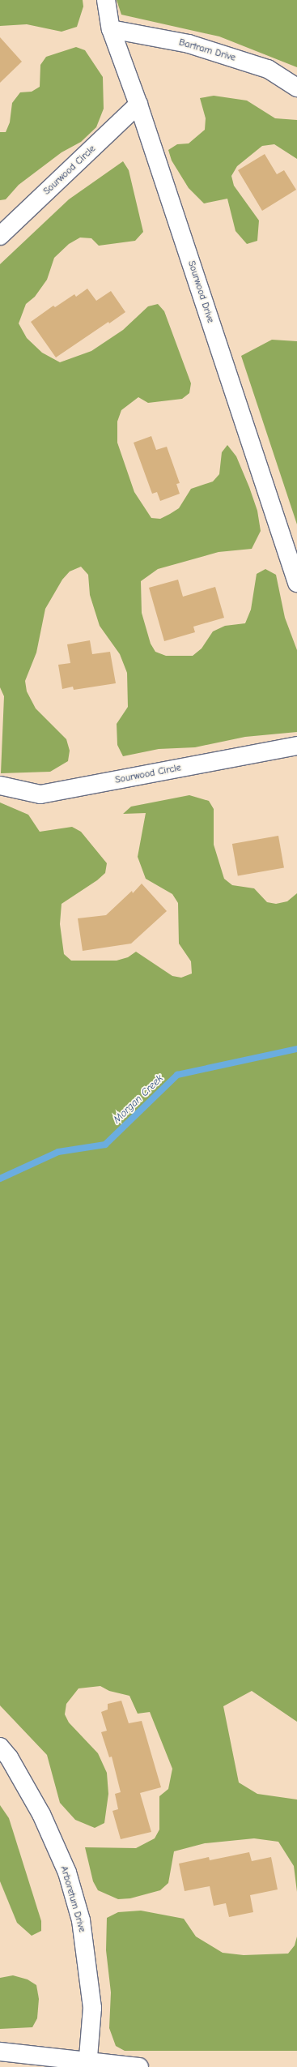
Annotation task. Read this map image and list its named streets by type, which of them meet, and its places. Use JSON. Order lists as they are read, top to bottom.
{
  "streets": {
    "street": [
      "Bartram Drive",
      "Sourwood Circle",
      "Sourwood Drive",
      "Arboretum Drive"
    ]
  },
  "crossings": [
    ["Bartram Drive", "Sourwood Drive"],
    ["Sourwood Circle", "Sourwood Drive"]
  ],
  "water": ["Morgan Creek"]
}
